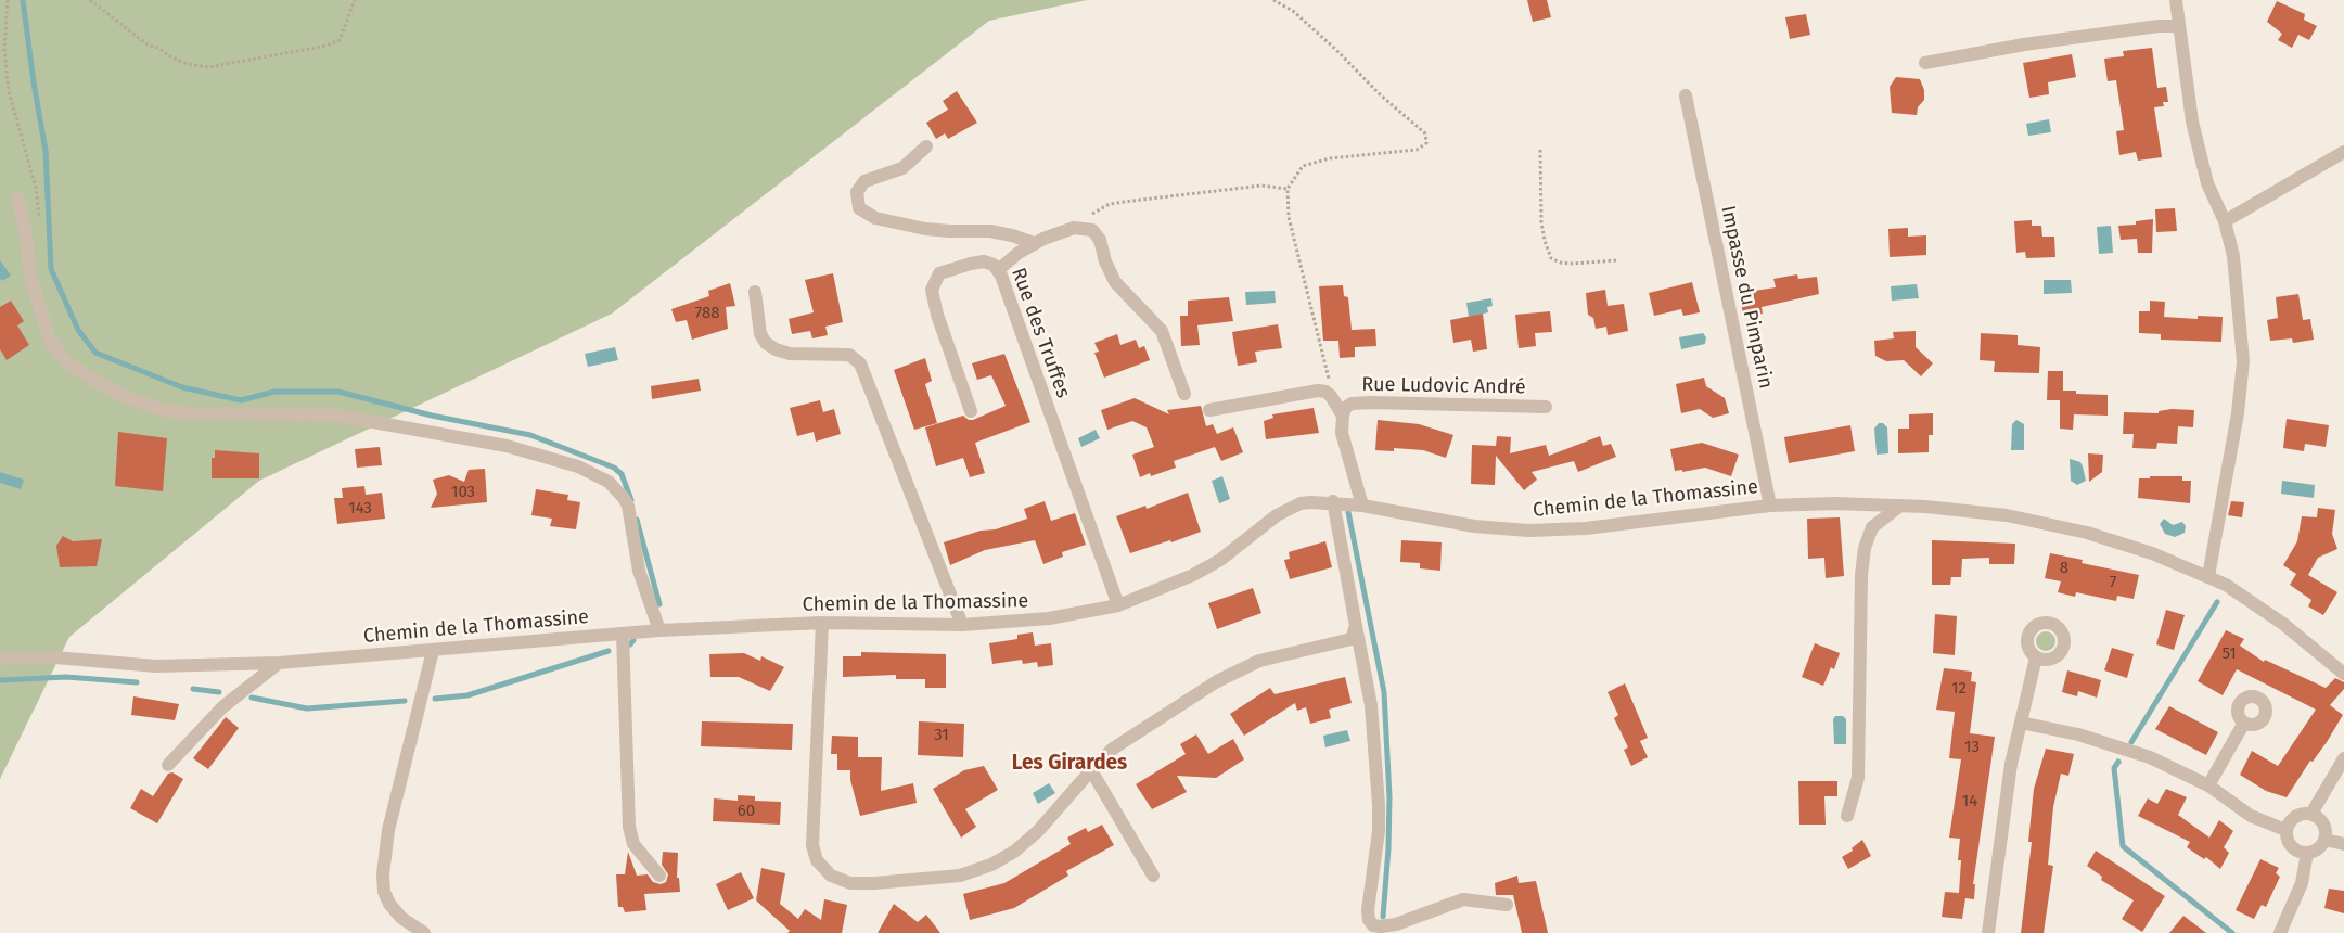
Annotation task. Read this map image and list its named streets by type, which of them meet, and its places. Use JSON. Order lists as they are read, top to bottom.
{
  "streets": {
    "street": [
      "Impasse du Pimparin",
      "Rue des Truffes",
      "Rue Ludovic André",
      "Chemin de la Thomassine"
    ]
  },
  "crossings": [
    ["Impasse du Pimparin", "Chemin de la Thomassine"],
    ["Rue des Truffes", "Chemin de la Thomassine"],
    ["Rue Ludovic André", "Chemin de la Thomassine"]
  ],
  "districts": ["Les Girardes"],
  "house_numbers": [
    "788",
    "103",
    "143",
    "8",
    "7",
    "51",
    "12",
    "31",
    "13",
    "14",
    "60"
  ]
}
